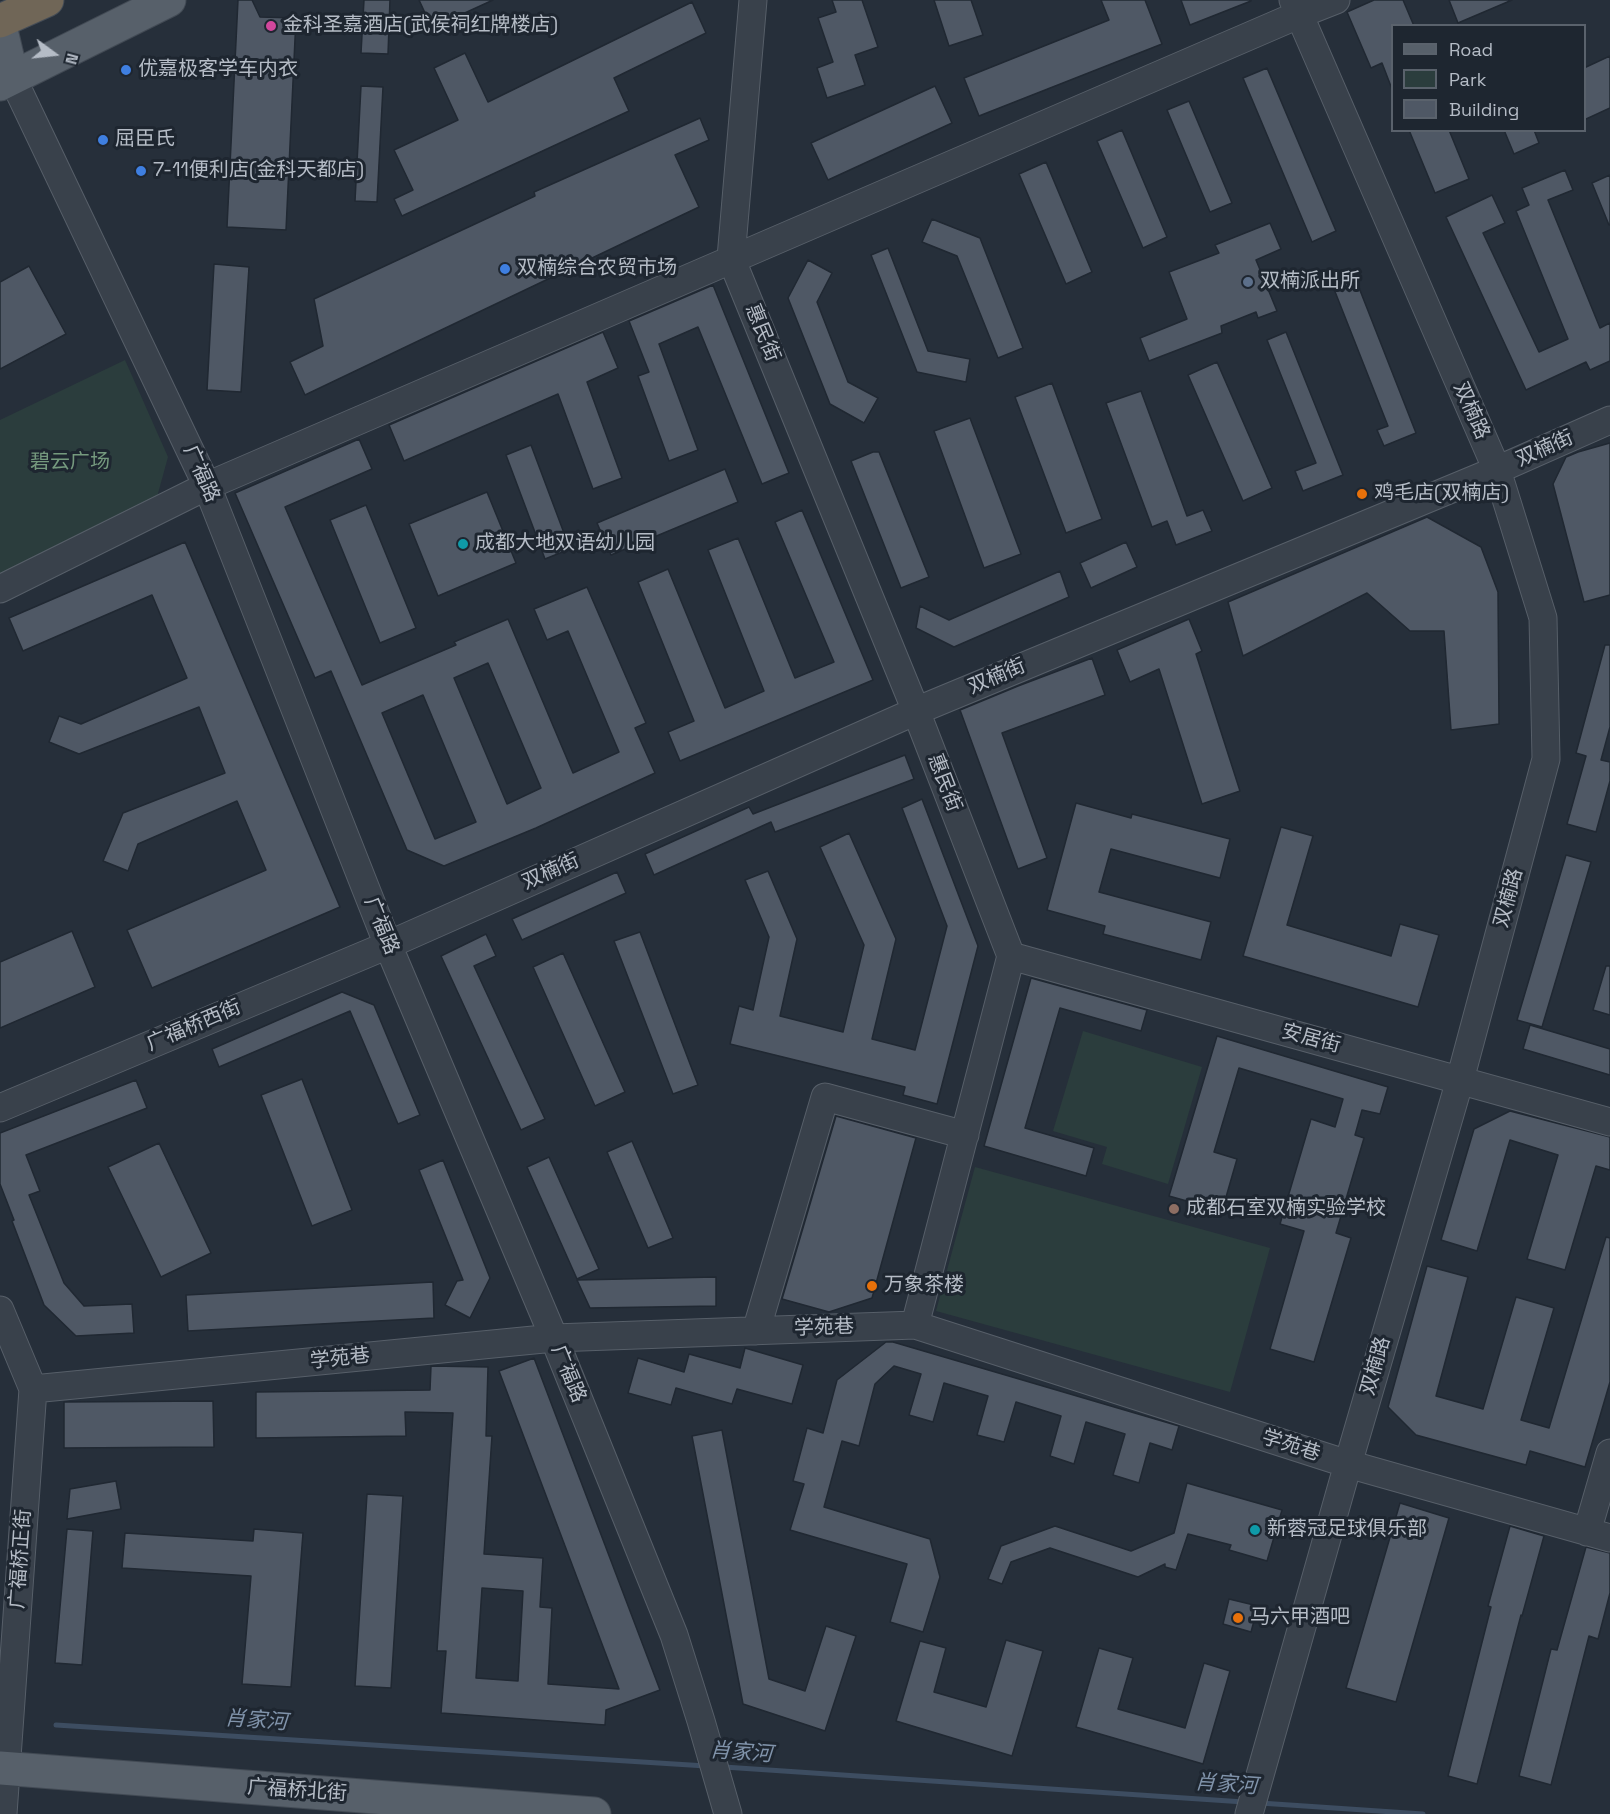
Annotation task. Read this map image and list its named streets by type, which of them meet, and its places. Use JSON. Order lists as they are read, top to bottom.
{
  "streets": {
    "main road": ["广福桥北街"],
    "street": [
      "惠民街",
      "双楠路",
      "双楠街",
      "广福路",
      "广福桥西街",
      "安居街",
      "学苑巷",
      "广福桥正街"
    ]
  },
  "crossings": [
    ["惠民街", "双楠街"],
    ["惠民街", "安居街"],
    ["双楠路", "双楠街"],
    ["双楠路", "安居街"],
    ["双楠路", "学苑巷"],
    ["双楠街", "广福路"],
    ["双楠街", "广福桥西街"],
    ["广福路", "广福桥西街"],
    ["广福路", "学苑巷"],
    ["学苑巷", "广福桥正街"],
    ["广福桥正街", "广福桥北街"]
  ],
  "water": ["肖家河"],
  "parks": ["碧云广场"],
  "places": [
    "金科圣嘉酒店(武侯祠红牌楼店)",
    "优嘉极客学车内衣",
    "屈臣氏",
    "7-11便利店(金科天都店)",
    "双楠综合农贸市场",
    "双楠派出所",
    "鸡毛店(双楠店)",
    "成都大地双语幼儿园",
    "成都石室双楠实验学校",
    "万象茶楼",
    "新蓉冠足球俱乐部",
    "马六甲酒吧"
  ],
  "legend": ["Road", "Park", "Building"],
  "north": "right"
}
